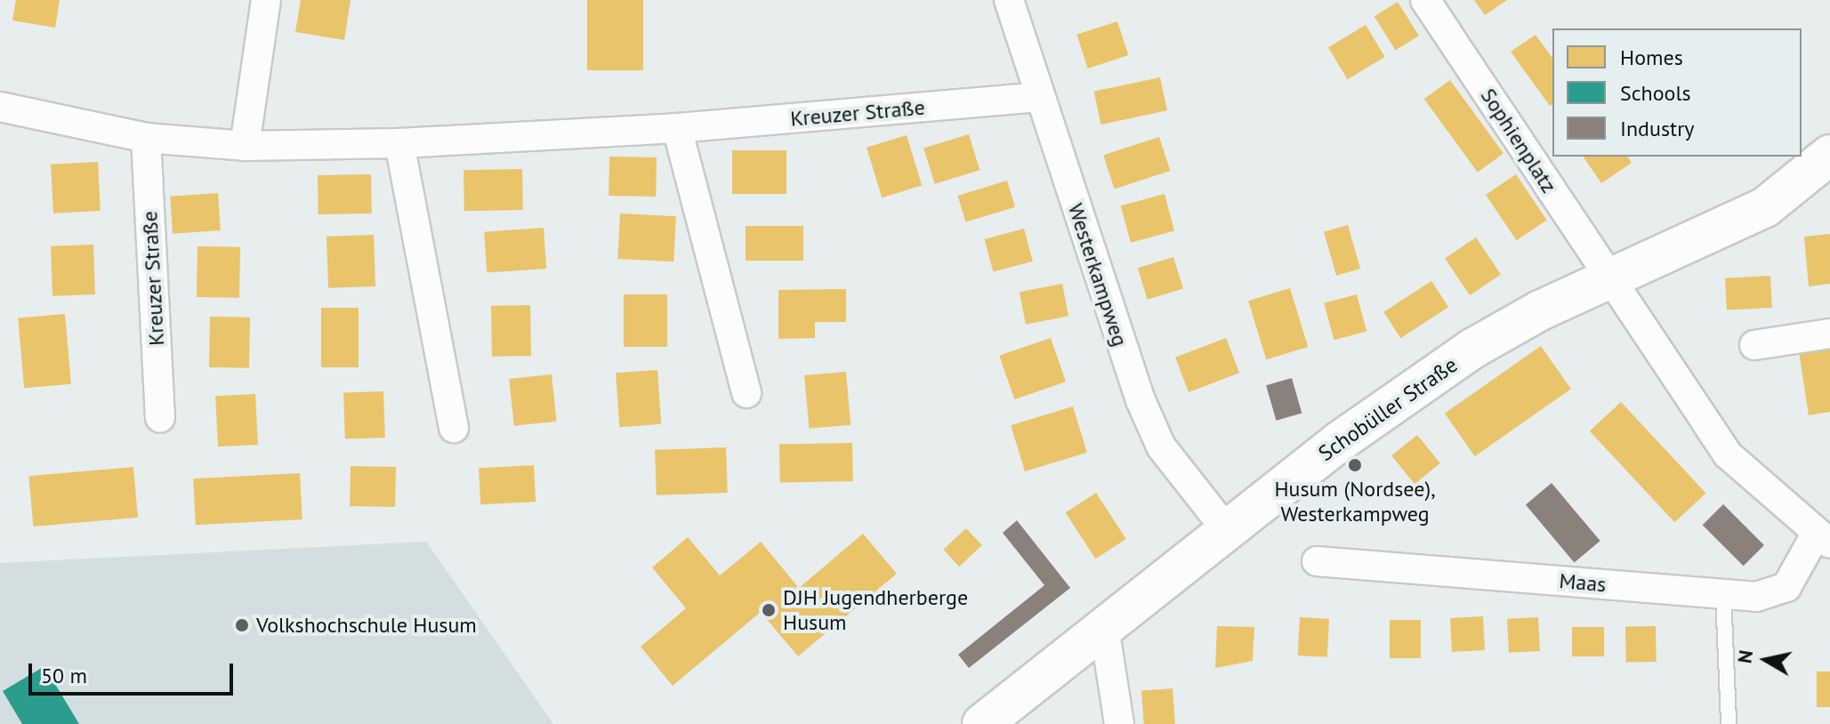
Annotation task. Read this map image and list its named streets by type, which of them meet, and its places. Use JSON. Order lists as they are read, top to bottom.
{
  "streets": {
    "main road": ["Schobüller Straße"],
    "street": [
      "Kreuzer Straße",
      "Sophienplatz",
      "Westerkampweg",
      "Maas"
    ]
  },
  "crossings": [
    ["Kreuzer Straße", "Westerkampweg"],
    ["Sophienplatz", "Schobüller Straße"],
    ["Sophienplatz", "Maas"],
    ["Westerkampweg", "Schobüller Straße"],
    ["Schobüller Straße", "Maas"]
  ],
  "places": ["Husum (Nordsee), Westerkampweg", "DJH Jugendherberge Husum", "Volkshochschule Husum"],
  "legend": ["Homes", "Schools", "Industry"],
  "scale_bar": "50 m",
  "north": "left"
}
